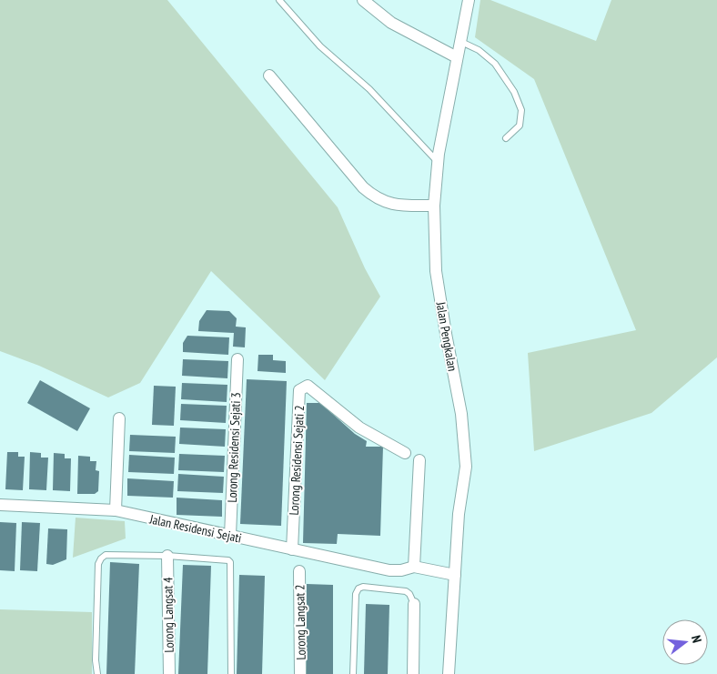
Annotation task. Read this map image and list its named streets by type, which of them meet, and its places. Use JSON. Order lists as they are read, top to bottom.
{
  "streets": {
    "street": [
      "Jalan Pengkalan",
      "Lorong Residensi Sejati 3",
      "Lorong Residensi Sejati 2",
      "Jalan Residensi Sejati",
      "Lorong Langsat 4",
      "Lorong Langsat 2"
    ]
  },
  "crossings": [
    ["Lorong Residensi Sejati 3", "Jalan Residensi Sejati"],
    ["Lorong Residensi Sejati 2", "Jalan Residensi Sejati"]
  ],
  "north": "right"
}
